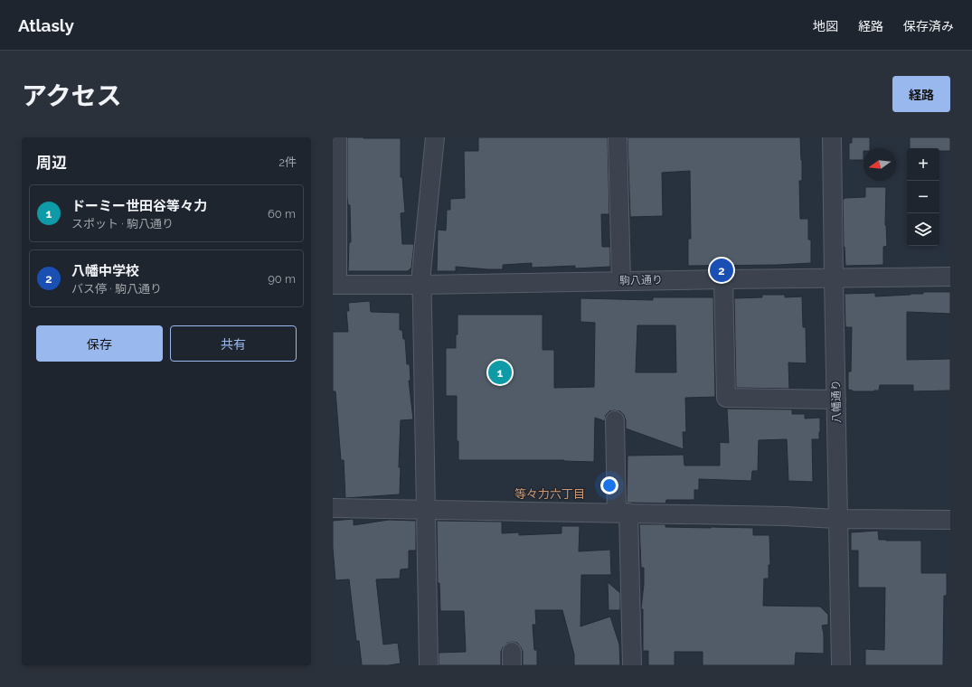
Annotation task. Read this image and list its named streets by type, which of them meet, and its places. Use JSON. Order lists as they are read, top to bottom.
{
  "streets": {
    "street": ["駒八通り", "八幡通り"]
  },
  "crossings": [
    ["駒八通り", "八幡通り"]
  ],
  "districts": ["等々力六丁目"],
  "north": "left",
  "page": {
    "header": "Atlasly",
    "nav": ["地図", "経路", "保存済み"],
    "title": "アクセス",
    "buttons": [
      "経路",
      ["保存", "共有"]
    ],
    "heading": ["周辺", "2件"],
    "map_buttons": ["+", "−"],
    "list": [
      {
        "mark": "1",
        "name": "ドーミー世田谷等々力",
        "note": "スポット · 駒八通り",
        "value": "60 m"
      },
      {
        "mark": "2",
        "name": "八幡中学校",
        "note": "バス停 · 駒八通り",
        "value": "90 m"
      }
    ],
    "pins": ["2", "1"]
  }
}
